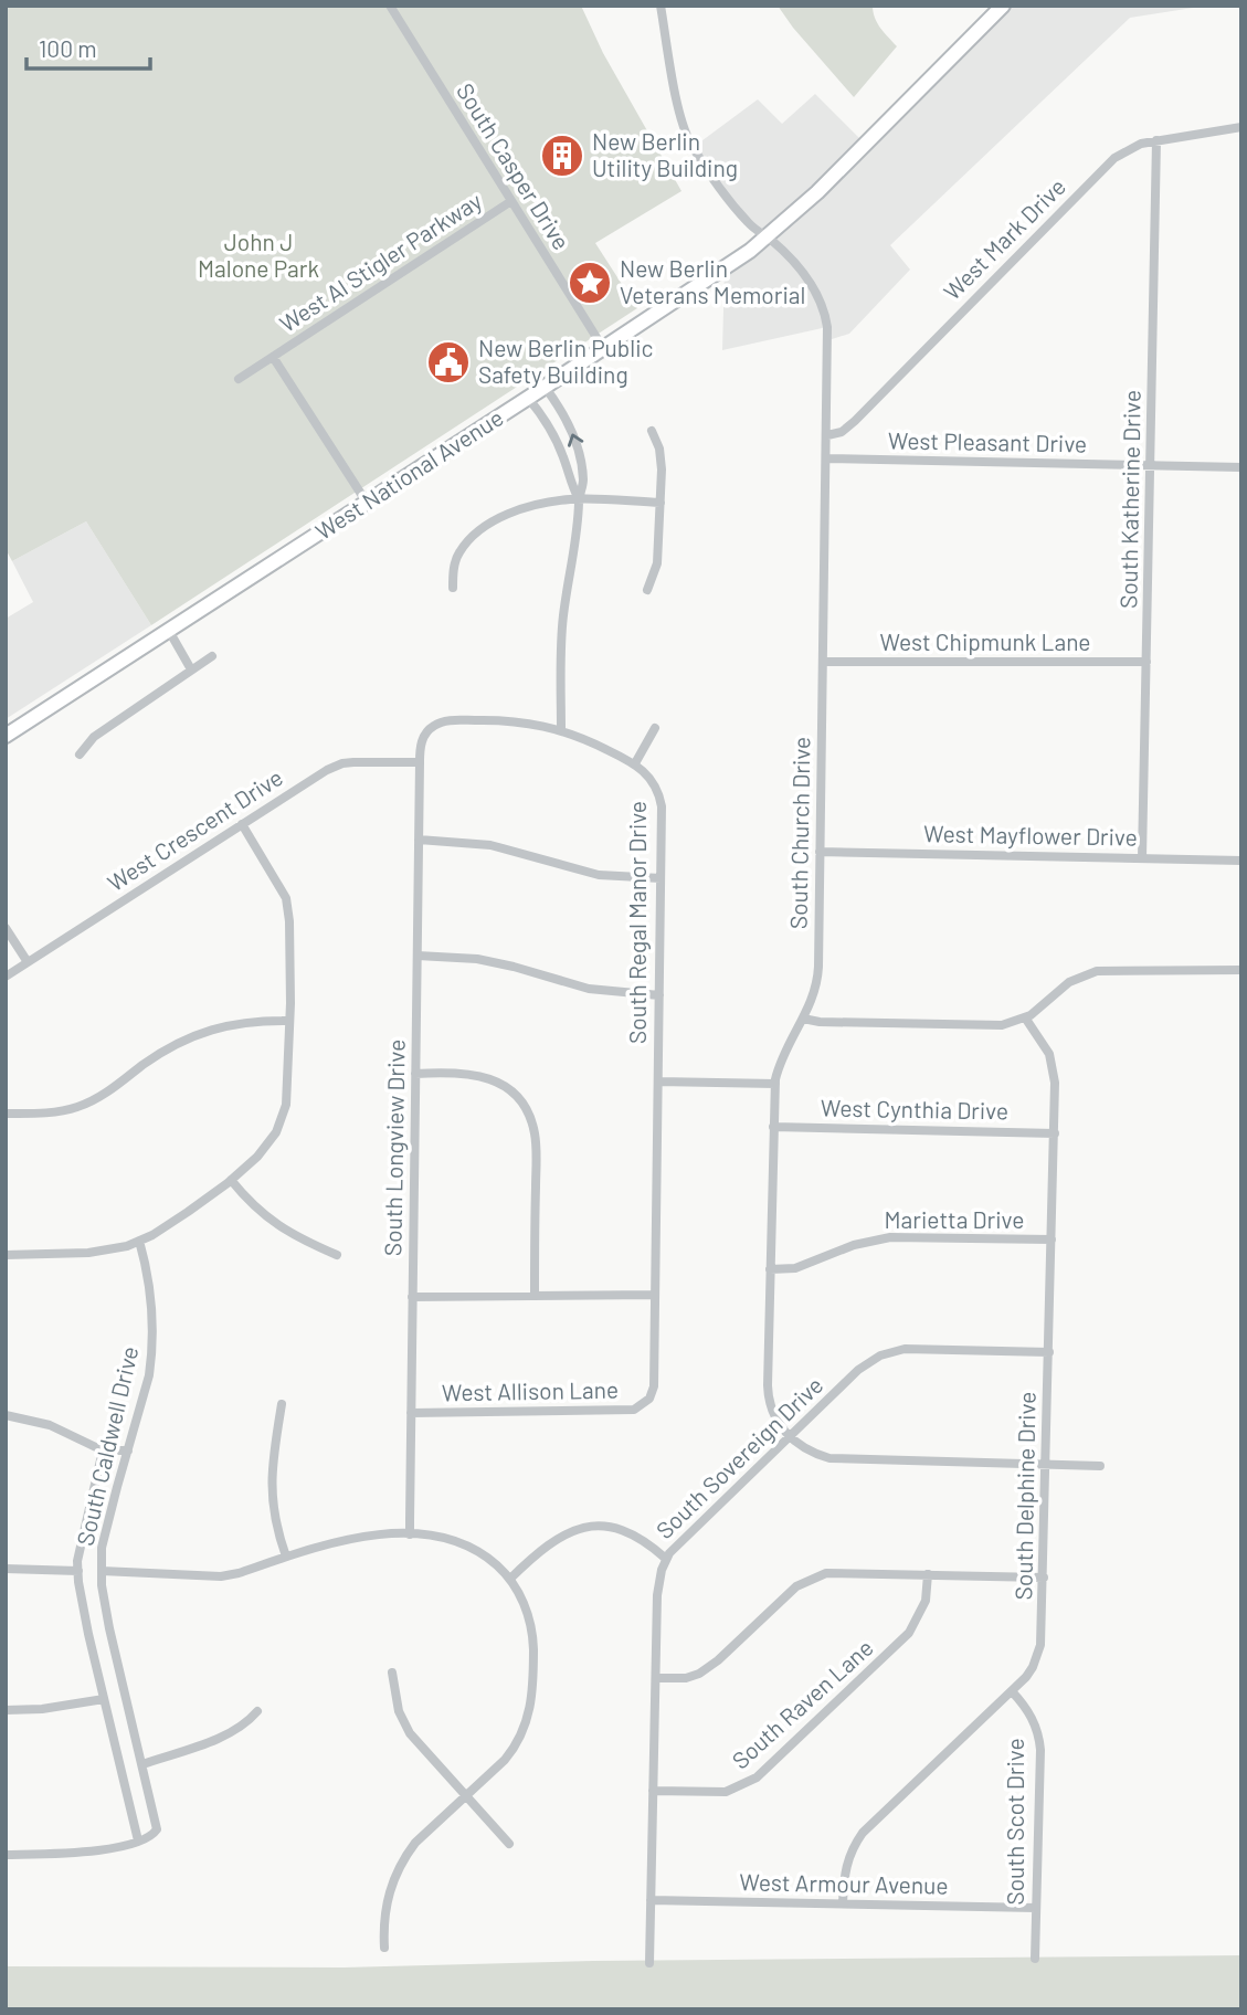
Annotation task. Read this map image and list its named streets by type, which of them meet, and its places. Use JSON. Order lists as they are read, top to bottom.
{
  "streets": {
    "main road": ["West National Avenue"],
    "street": [
      "South Casper Drive",
      "West Mark Drive",
      "West Al Stigler Parkway",
      "West Pleasant Drive",
      "South Katherine Drive",
      "West Chipmunk Lane",
      "West Crescent Drive",
      "South Church Drive",
      "West Mayflower Drive",
      "South Regal Manor Drive",
      "West Cynthia Drive",
      "South Longview Drive",
      "Marietta Drive",
      "West Allison Lane",
      "South Caldwell Drive",
      "South Sovereign Drive",
      "South Delphine Drive",
      "South Raven Lane",
      "South Scot Drive",
      "West Armour Avenue"
    ]
  },
  "crossings": [
    ["South Casper Drive", "West Al Stigler Parkway"],
    ["South Casper Drive", "West National Avenue"],
    ["West Mark Drive", "South Katherine Drive"],
    ["West Mark Drive", "South Church Drive"],
    ["West Al Stigler Parkway", "West National Avenue"],
    ["West Pleasant Drive", "South Katherine Drive"],
    ["West Pleasant Drive", "South Church Drive"],
    ["West National Avenue", "South Church Drive"],
    ["South Katherine Drive", "West Chipmunk Lane"],
    ["South Katherine Drive", "West Mayflower Drive"],
    ["West Chipmunk Lane", "South Church Drive"],
    ["West Crescent Drive", "South Regal Manor Drive"],
    ["West Crescent Drive", "South Longview Drive"],
    ["South Church Drive", "West Mayflower Drive"],
    ["South Church Drive", "West Cynthia Drive"],
    ["South Church Drive", "Marietta Drive"],
    ["South Church Drive", "South Sovereign Drive"],
    ["South Regal Manor Drive", "South Longview Drive"],
    ["South Regal Manor Drive", "West Allison Lane"],
    ["West Cynthia Drive", "South Delphine Drive"],
    ["South Longview Drive", "West Allison Lane"],
    ["Marietta Drive", "South Delphine Drive"],
    ["South Sovereign Drive", "South Delphine Drive"],
    ["South Sovereign Drive", "South Raven Lane"],
    ["South Sovereign Drive", "West Armour Avenue"],
    ["South Delphine Drive", "South Scot Drive"],
    ["South Delphine Drive", "West Armour Avenue"],
    ["South Scot Drive", "West Armour Avenue"]
  ],
  "parks": ["John J Malone Park"],
  "places": {
    "building": ["New Berlin Utility Building"],
    "place": ["New Berlin Veterans Memorial"],
    "public building": ["New Berlin Public Safety Building"]
  },
  "scale_bar": "100 m"
}
